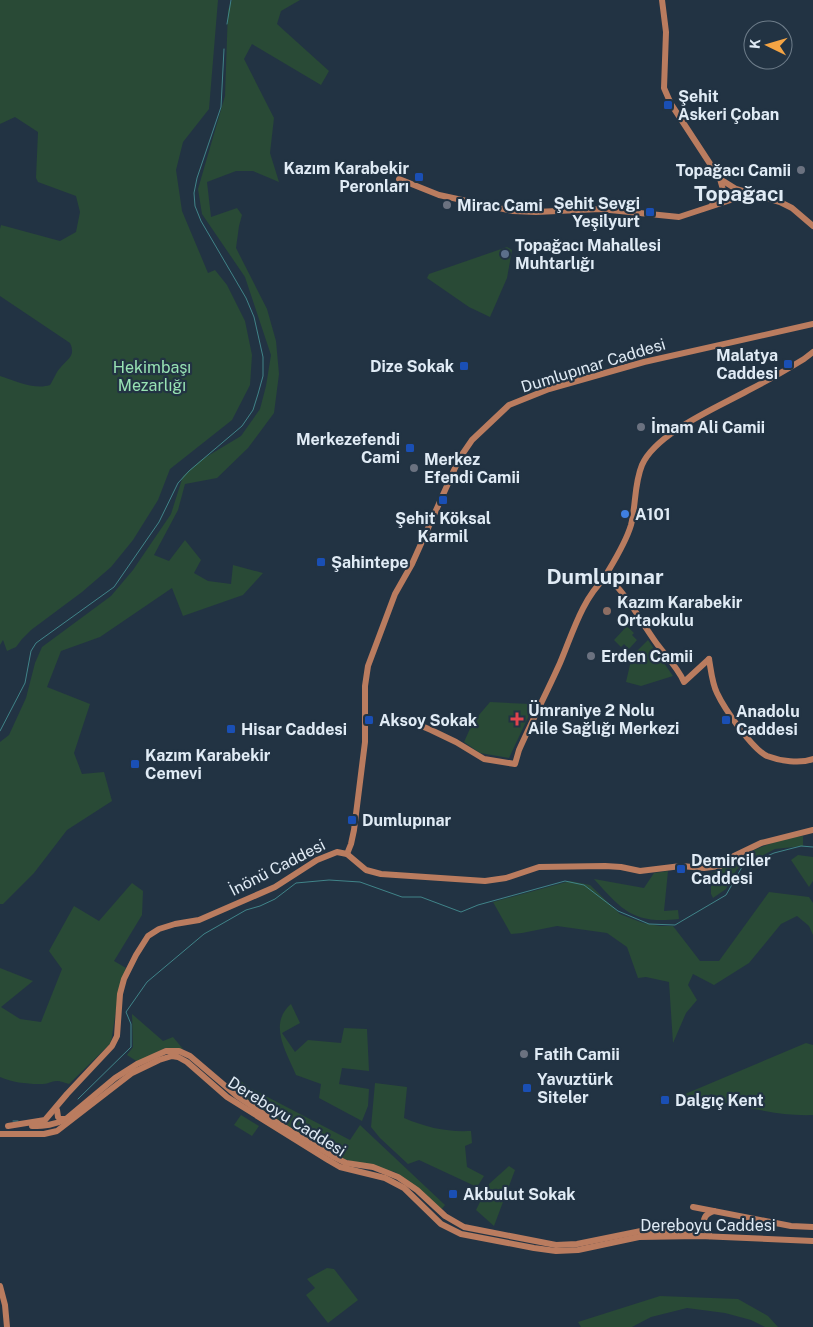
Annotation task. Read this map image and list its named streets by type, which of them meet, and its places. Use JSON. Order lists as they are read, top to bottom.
{
  "streets": {
    "main road": ["Dumlupınar Caddesi", "İnönü Caddesi", "Dereboyu Caddesi"]
  },
  "crossings": [
    ["Dumlupınar Caddesi", "İnönü Caddesi"],
    ["İnönü Caddesi", "Dereboyu Caddesi"]
  ],
  "districts": ["Topağacı", "Dumlupınar"],
  "parks": ["Hekimbaşı Mezarlığı"],
  "places": {
    "transit": [
      "Şehit Askeri Çoban",
      "Kazım Karabekir Peronları",
      "Şehit Sevgi Yeşilyurt",
      "Malatya Caddesi",
      "Dize Sokak",
      "Merkezefendi Cami",
      "Şehit Köksal Karmil",
      "Şahintepe",
      "Aksoy Sokak",
      "Anadolu Caddesi",
      "Hisar Caddesi",
      "Kazım Karabekir Cemevi",
      "Dumlupınar",
      "Demirciler Caddesi",
      "Yavuztürk Siteler",
      "Dalgıç Kent",
      "Akbulut Sokak"
    ],
    "other": [
      "Topağacı Camii",
      "Mirac Cami",
      "Topağacı Mahallesi Muhtarlığı",
      "İmam Ali Camii",
      "Merkez Efendi Camii",
      "A101",
      "Kazım Karabekir Ortaokulu",
      "Erden Camii",
      "Fatih Camii"
    ],
    "health": ["Ümraniye 2 Nolu Aile Sağlığı Merkezi"]
  },
  "north": "left"
}
